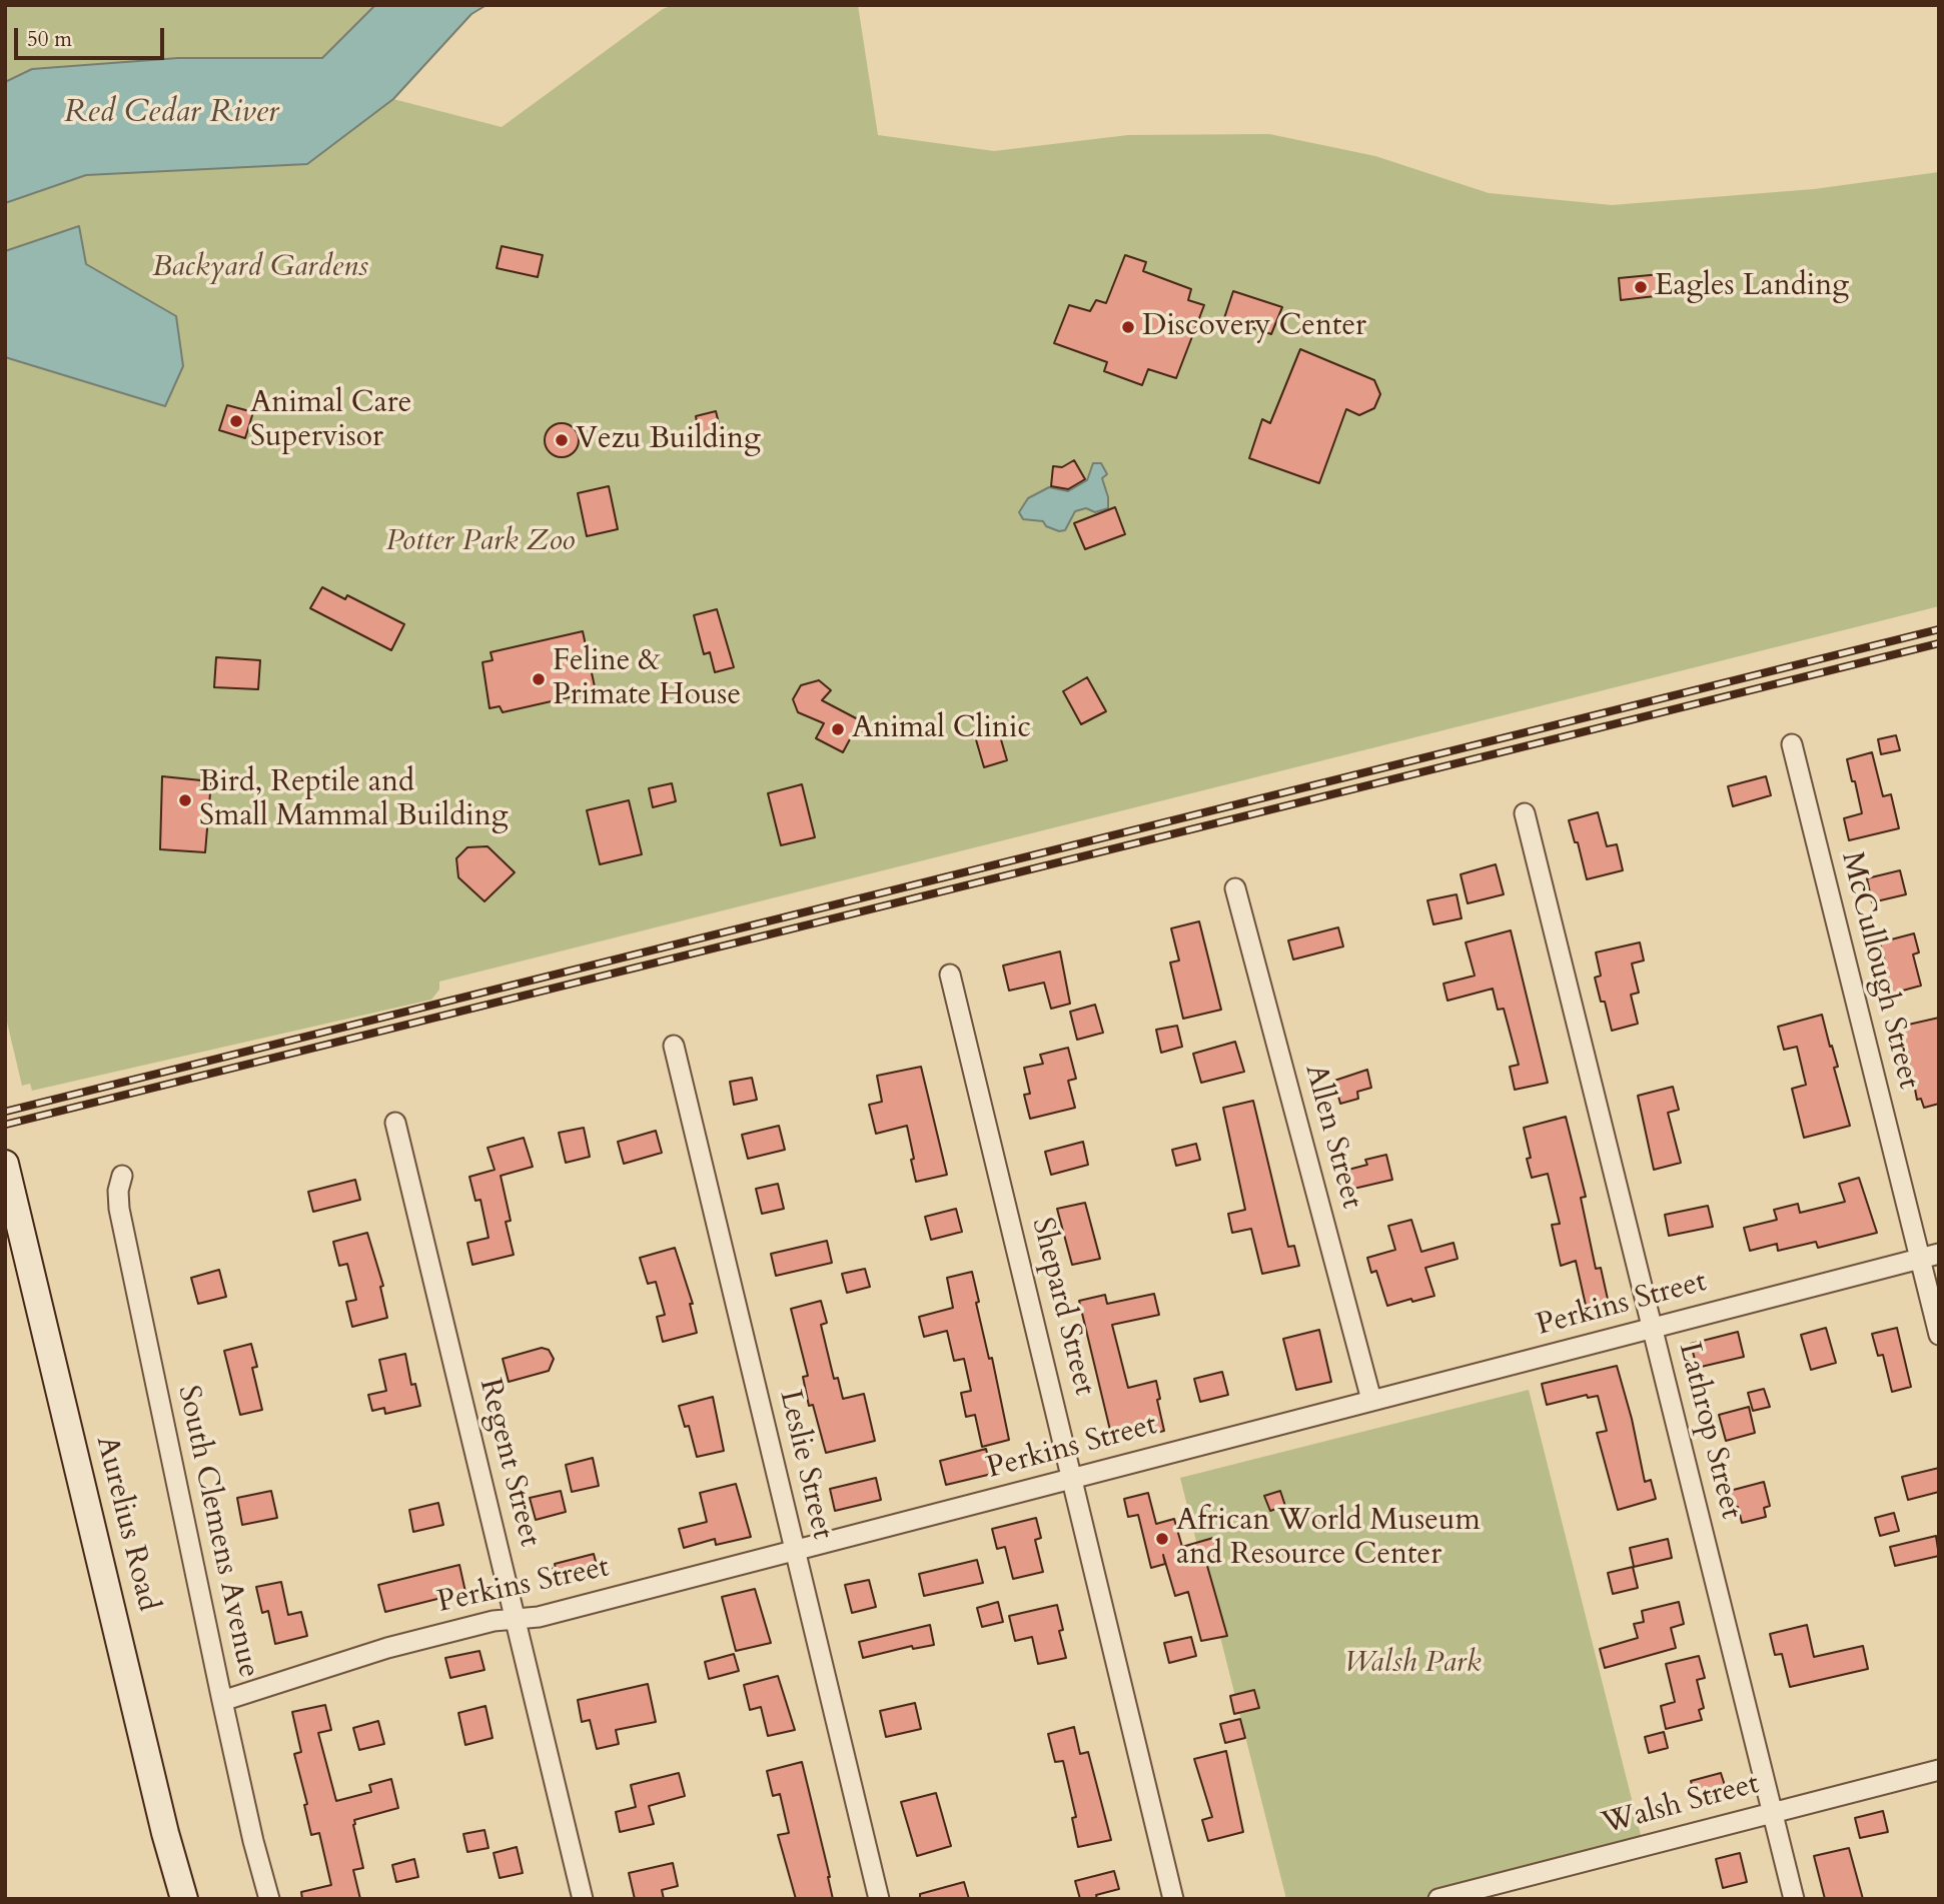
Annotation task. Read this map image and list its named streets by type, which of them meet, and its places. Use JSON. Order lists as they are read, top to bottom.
{
  "streets": {
    "street": [
      "McCullough Street",
      "Allen Street",
      "Perkins Street",
      "Shepard Street",
      "Lathrop Street",
      "Regent Street",
      "Leslie Street",
      "Aurelius Road",
      "South Clemens Avenue",
      "Walsh Street"
    ]
  },
  "crossings": [
    ["McCullough Street", "Perkins Street"],
    ["Allen Street", "Perkins Street"],
    ["Perkins Street", "Shepard Street"],
    ["Perkins Street", "Lathrop Street"],
    ["Perkins Street", "Regent Street"],
    ["Perkins Street", "Leslie Street"],
    ["Perkins Street", "South Clemens Avenue"],
    ["Lathrop Street", "Walsh Street"]
  ],
  "water": ["Red Cedar River"],
  "parks": ["Backyard Gardens", "Potter Park Zoo", "Walsh Park"],
  "places": [
    "Eagles Landing",
    "Discovery Center",
    "Animal Care Supervisor",
    "Vezu Building",
    "Feline & Primate House",
    "Animal Clinic",
    "Bird, Reptile and Small Mammal Building",
    "African World Museum and Resource Center"
  ],
  "scale_bar": "50 m"
}
